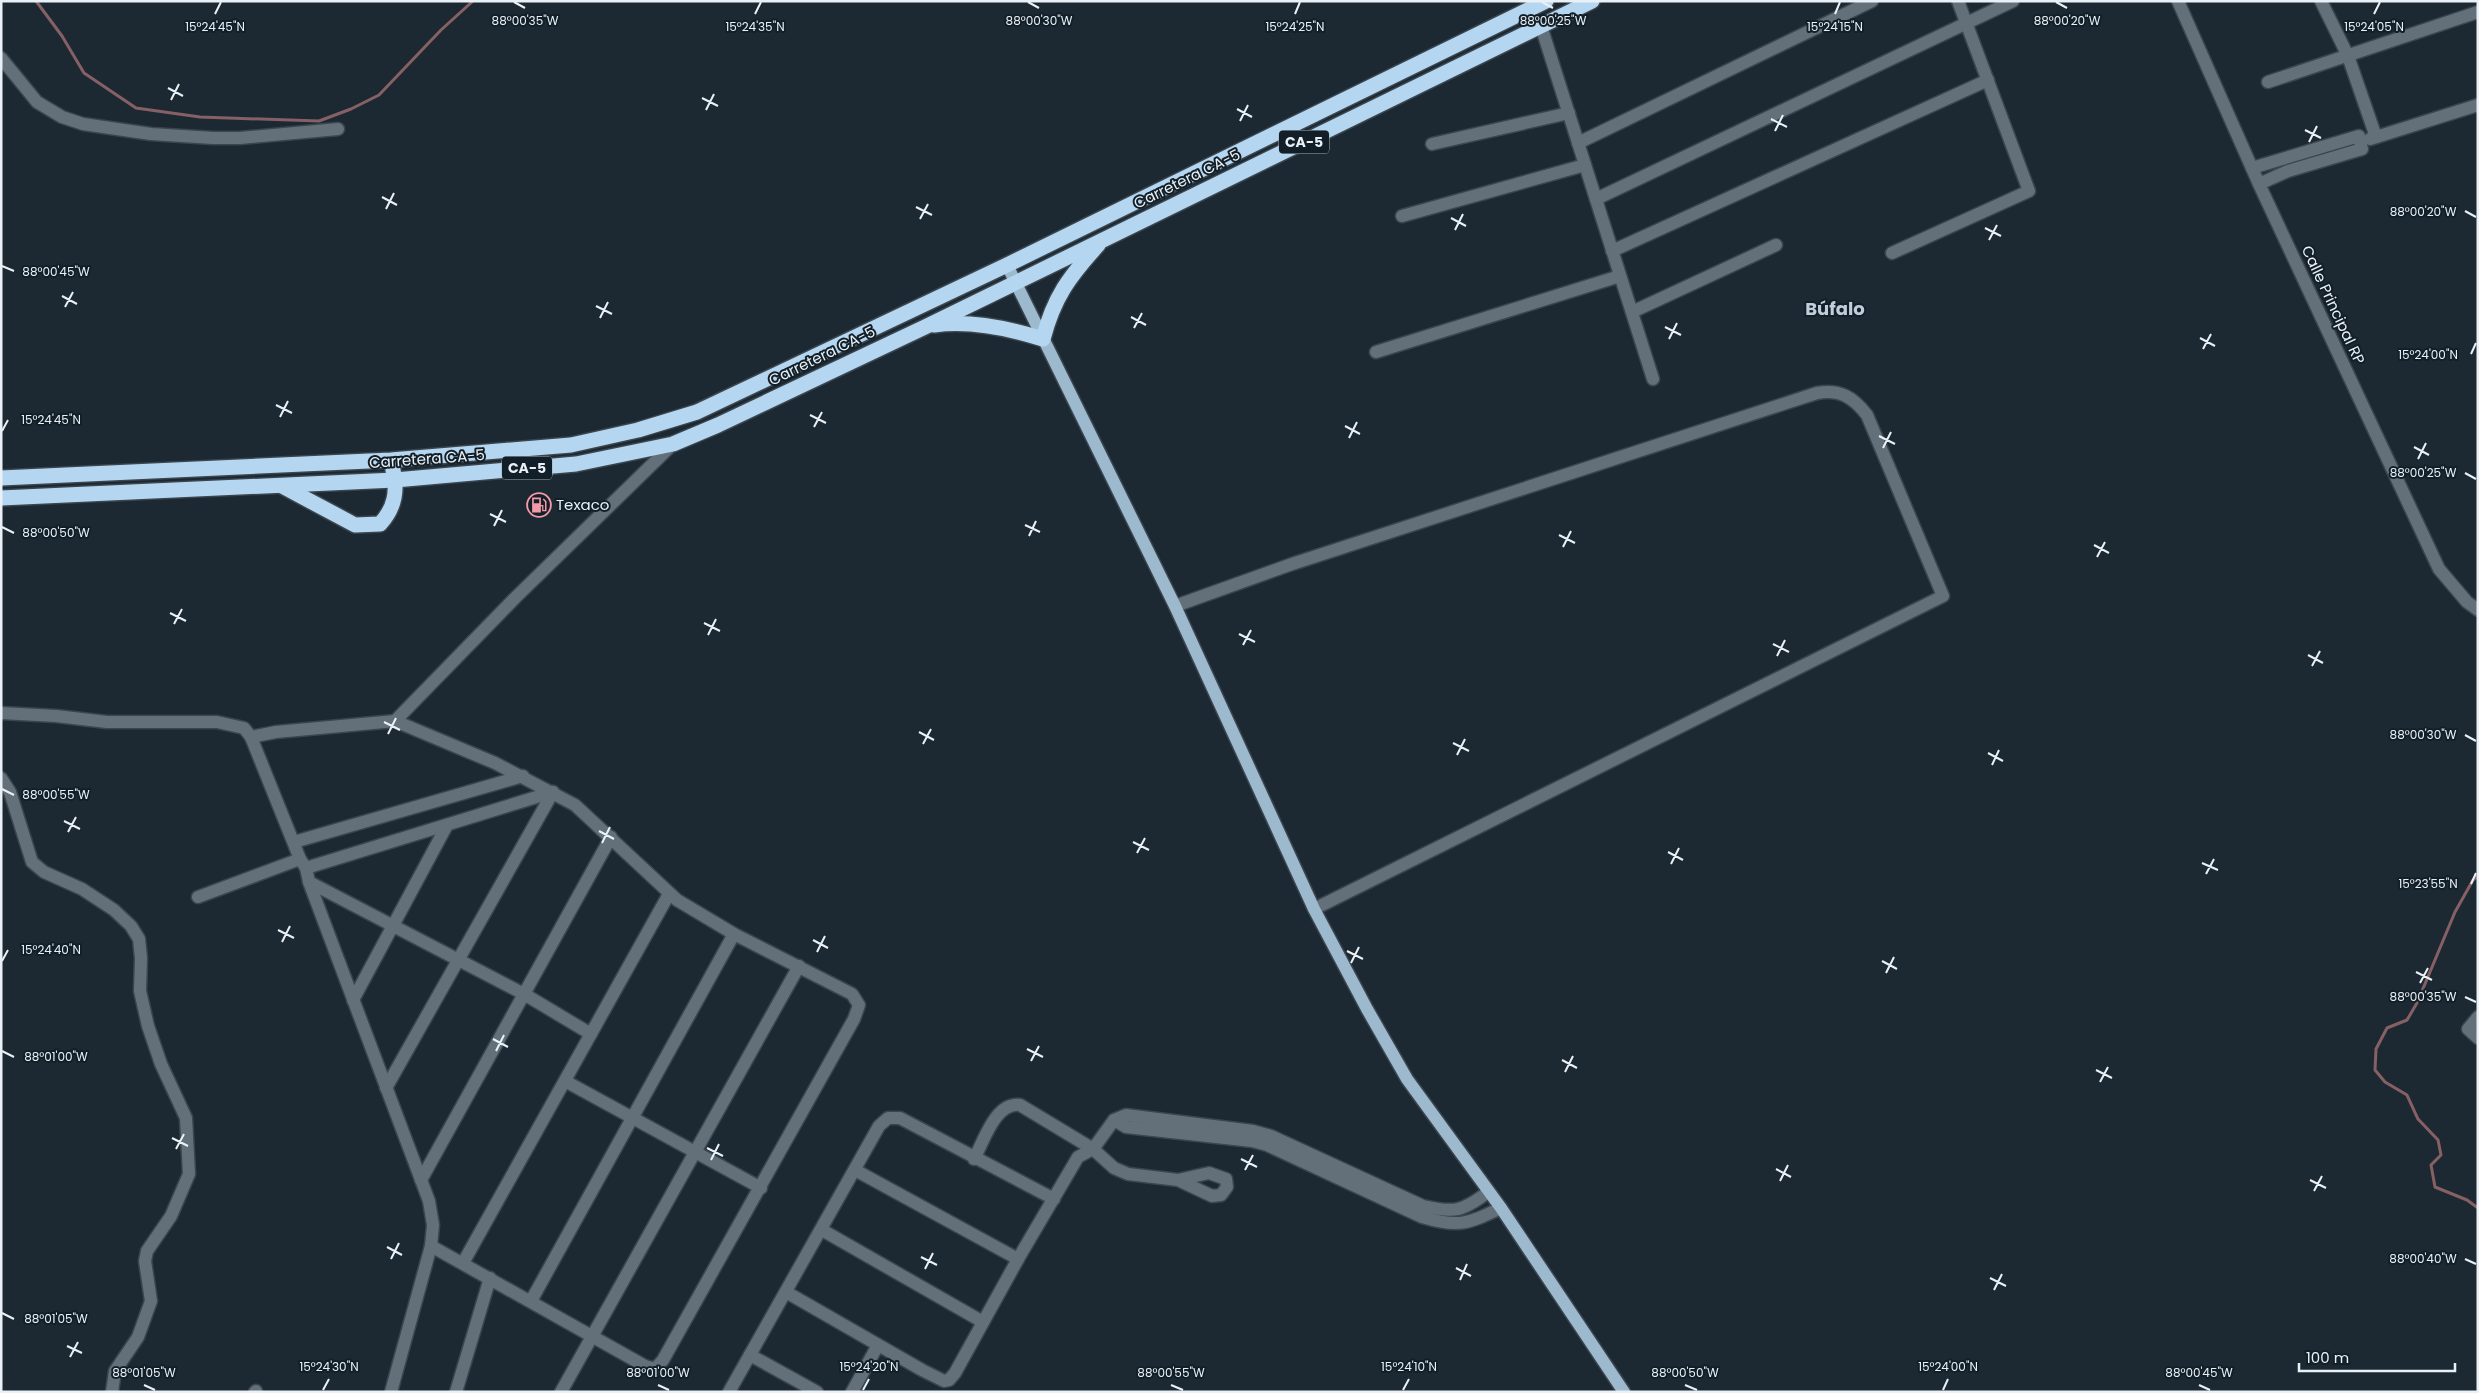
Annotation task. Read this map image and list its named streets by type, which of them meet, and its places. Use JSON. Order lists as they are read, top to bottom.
{
  "streets": {
    "highway": ["CA-5", "Carretera CA-5"],
    "street": ["Calle Principal RP"]
  },
  "districts": ["Búfalo"],
  "places": {
    "fuel station": ["Texaco"]
  },
  "scale_bar": "100 m",
  "coordinates": [
    "88°00'35\"W",
    "88°00'30\"W",
    "88°00'25\"W",
    "88°00'20\"W",
    "15°24'45\"N",
    "15°24'35\"N",
    "15°24'25\"N",
    "15°24'15\"N",
    "15°24'05\"N",
    "88°00'45\"W",
    "15°24'00\"N",
    "88°00'50\"W",
    "88°00'55\"W",
    "15°23'55\"N",
    "15°24'40\"N",
    "88°01'00\"W",
    "88°00'40\"W",
    "88°01'05\"W",
    "15°24'30\"N",
    "15°24'20\"N",
    "15°24'10\"N"
  ]
}
